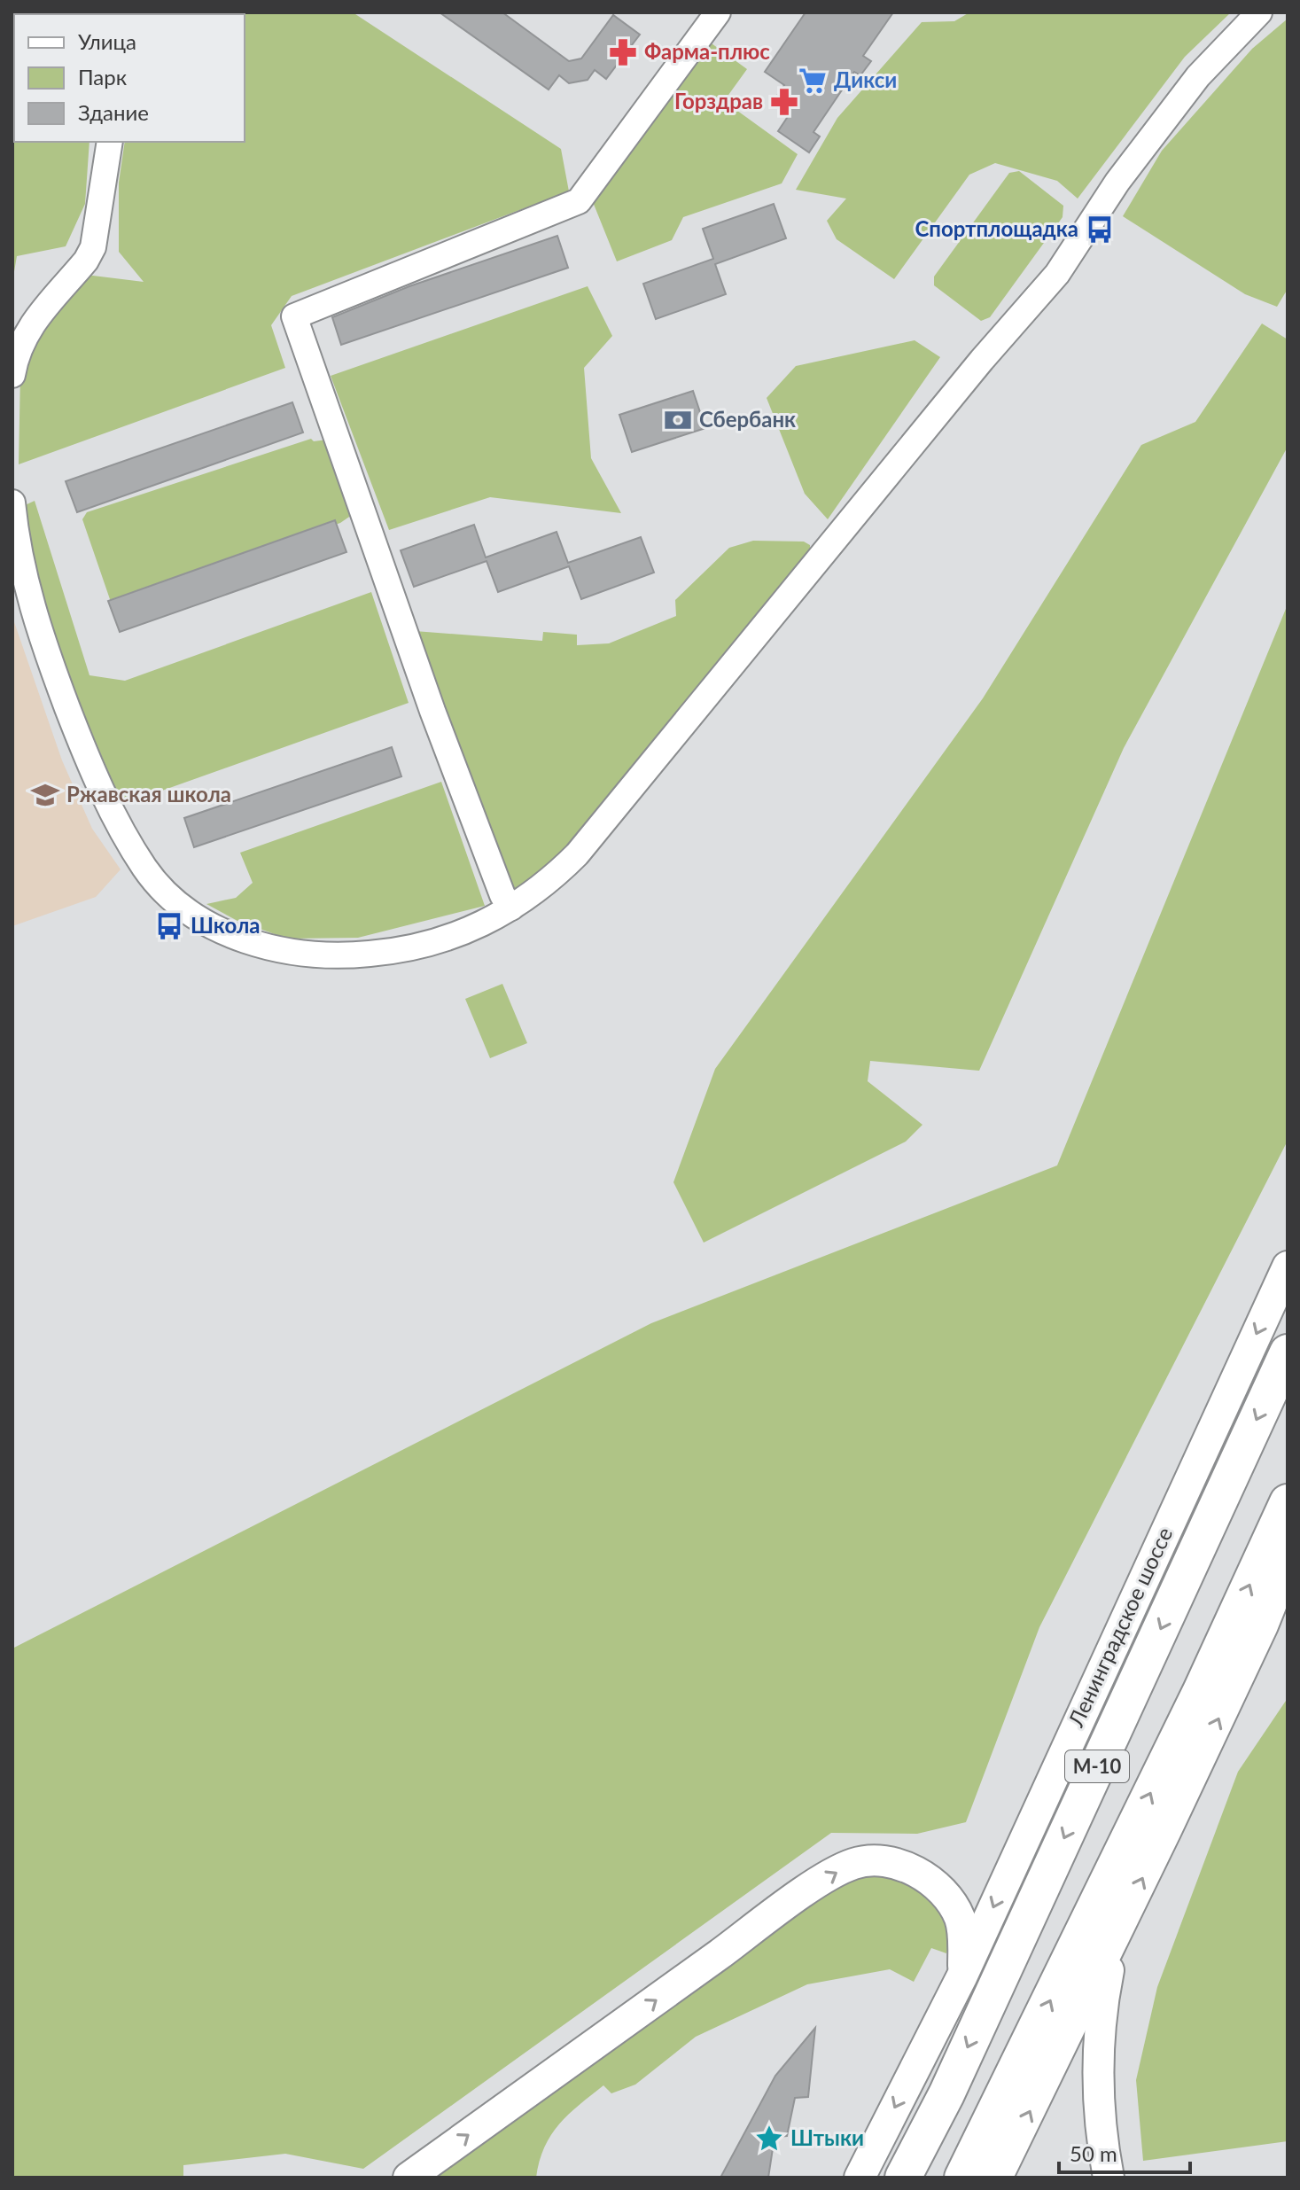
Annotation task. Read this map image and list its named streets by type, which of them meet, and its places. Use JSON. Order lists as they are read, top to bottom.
{
  "streets": {
    "highway": ["Ленинградское шоссе", "М-10"]
  },
  "places": {
    "pharmacy": ["Фарма-плюс", "Горздрав"],
    "supermarket": ["Дикси"],
    "bus stop": ["Спортплощадка", "Школа"],
    "bank": ["Сбербанк"],
    "school or university": ["Ржавская школа"],
    "place": ["Штыки"]
  },
  "legend": ["Улица", "Парк", "Здание"],
  "scale_bar": "50 m"
}
